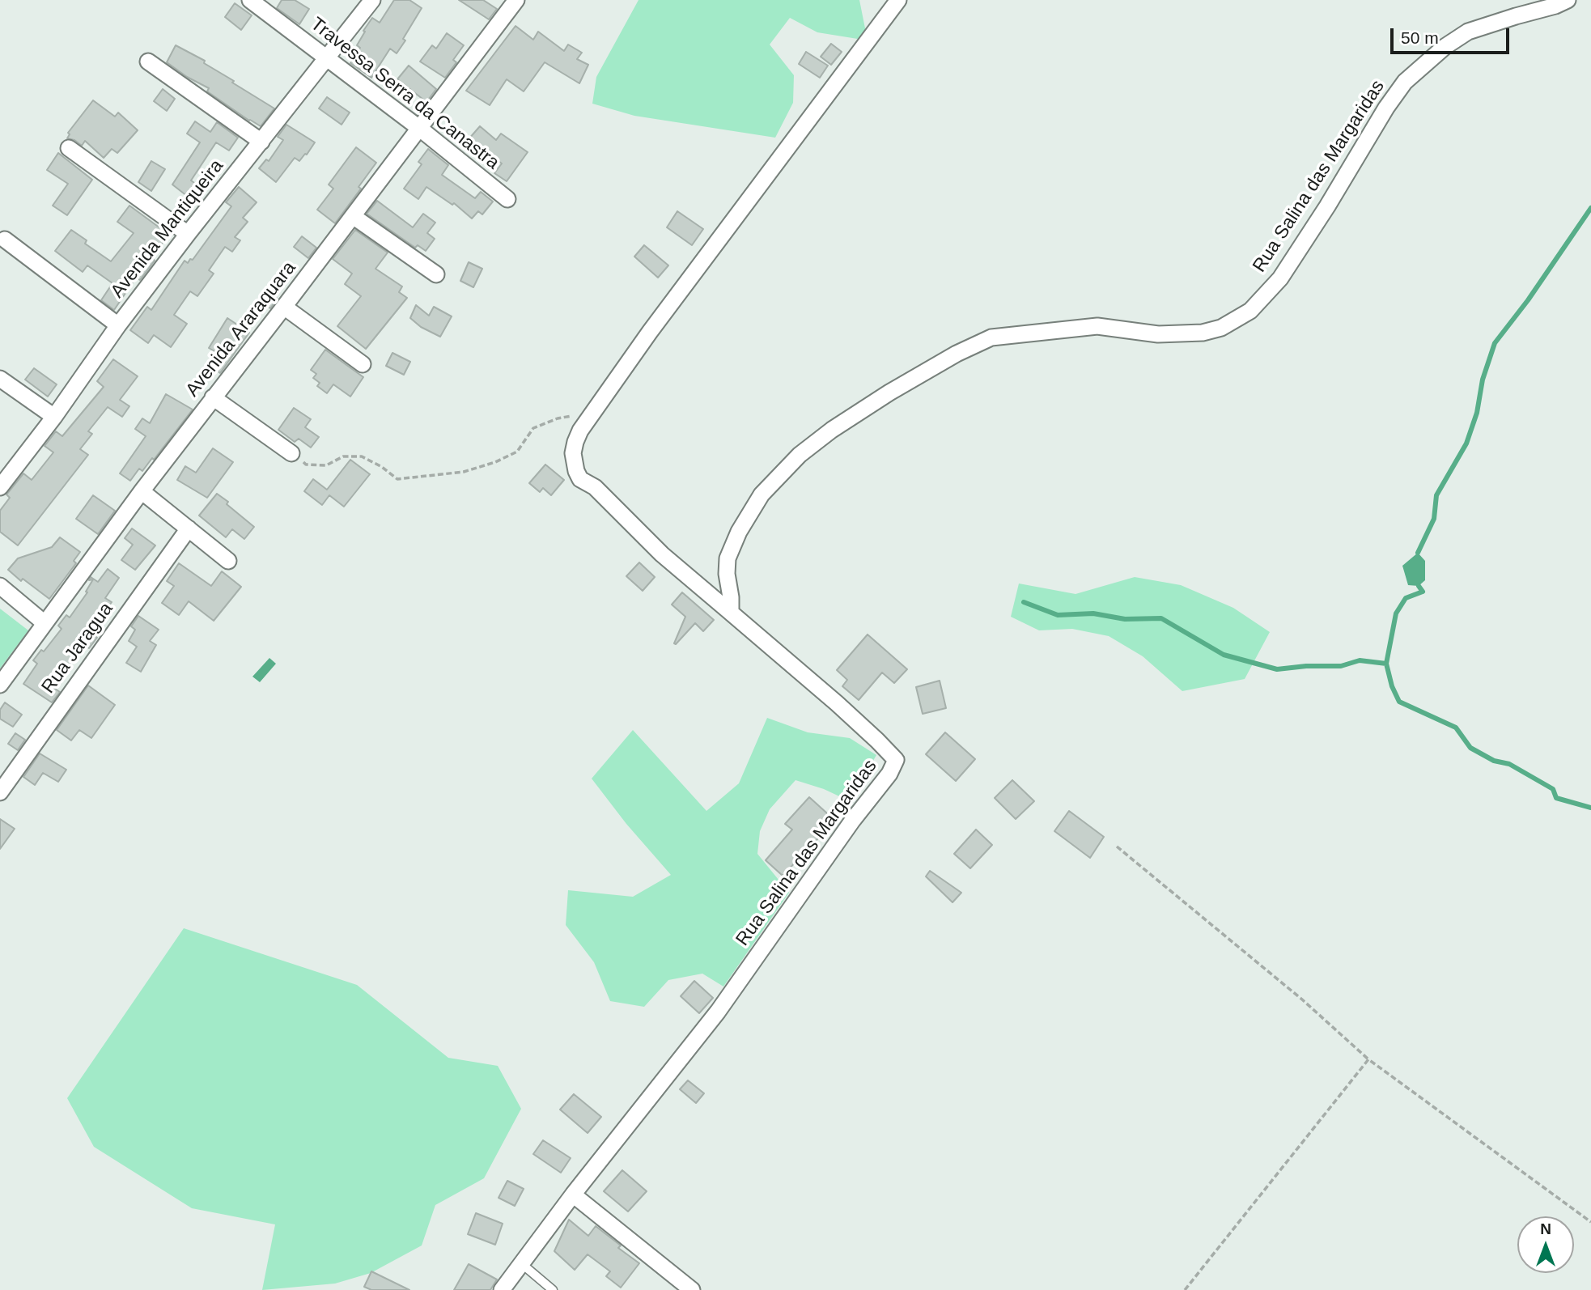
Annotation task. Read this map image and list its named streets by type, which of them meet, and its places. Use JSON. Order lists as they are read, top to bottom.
{
  "streets": {
    "street": [
      "Travessa Serra da Canastra",
      "Rua Salina das Margaridas",
      "Avenida Mantiqueira",
      "Avenida Araraquara",
      "Rua Jaragua"
    ]
  },
  "crossings": [
    ["Travessa Serra da Canastra", "Avenida Mantiqueira"],
    ["Travessa Serra da Canastra", "Avenida Araraquara"]
  ],
  "scale_bar": "50 m",
  "north": "top"
}
